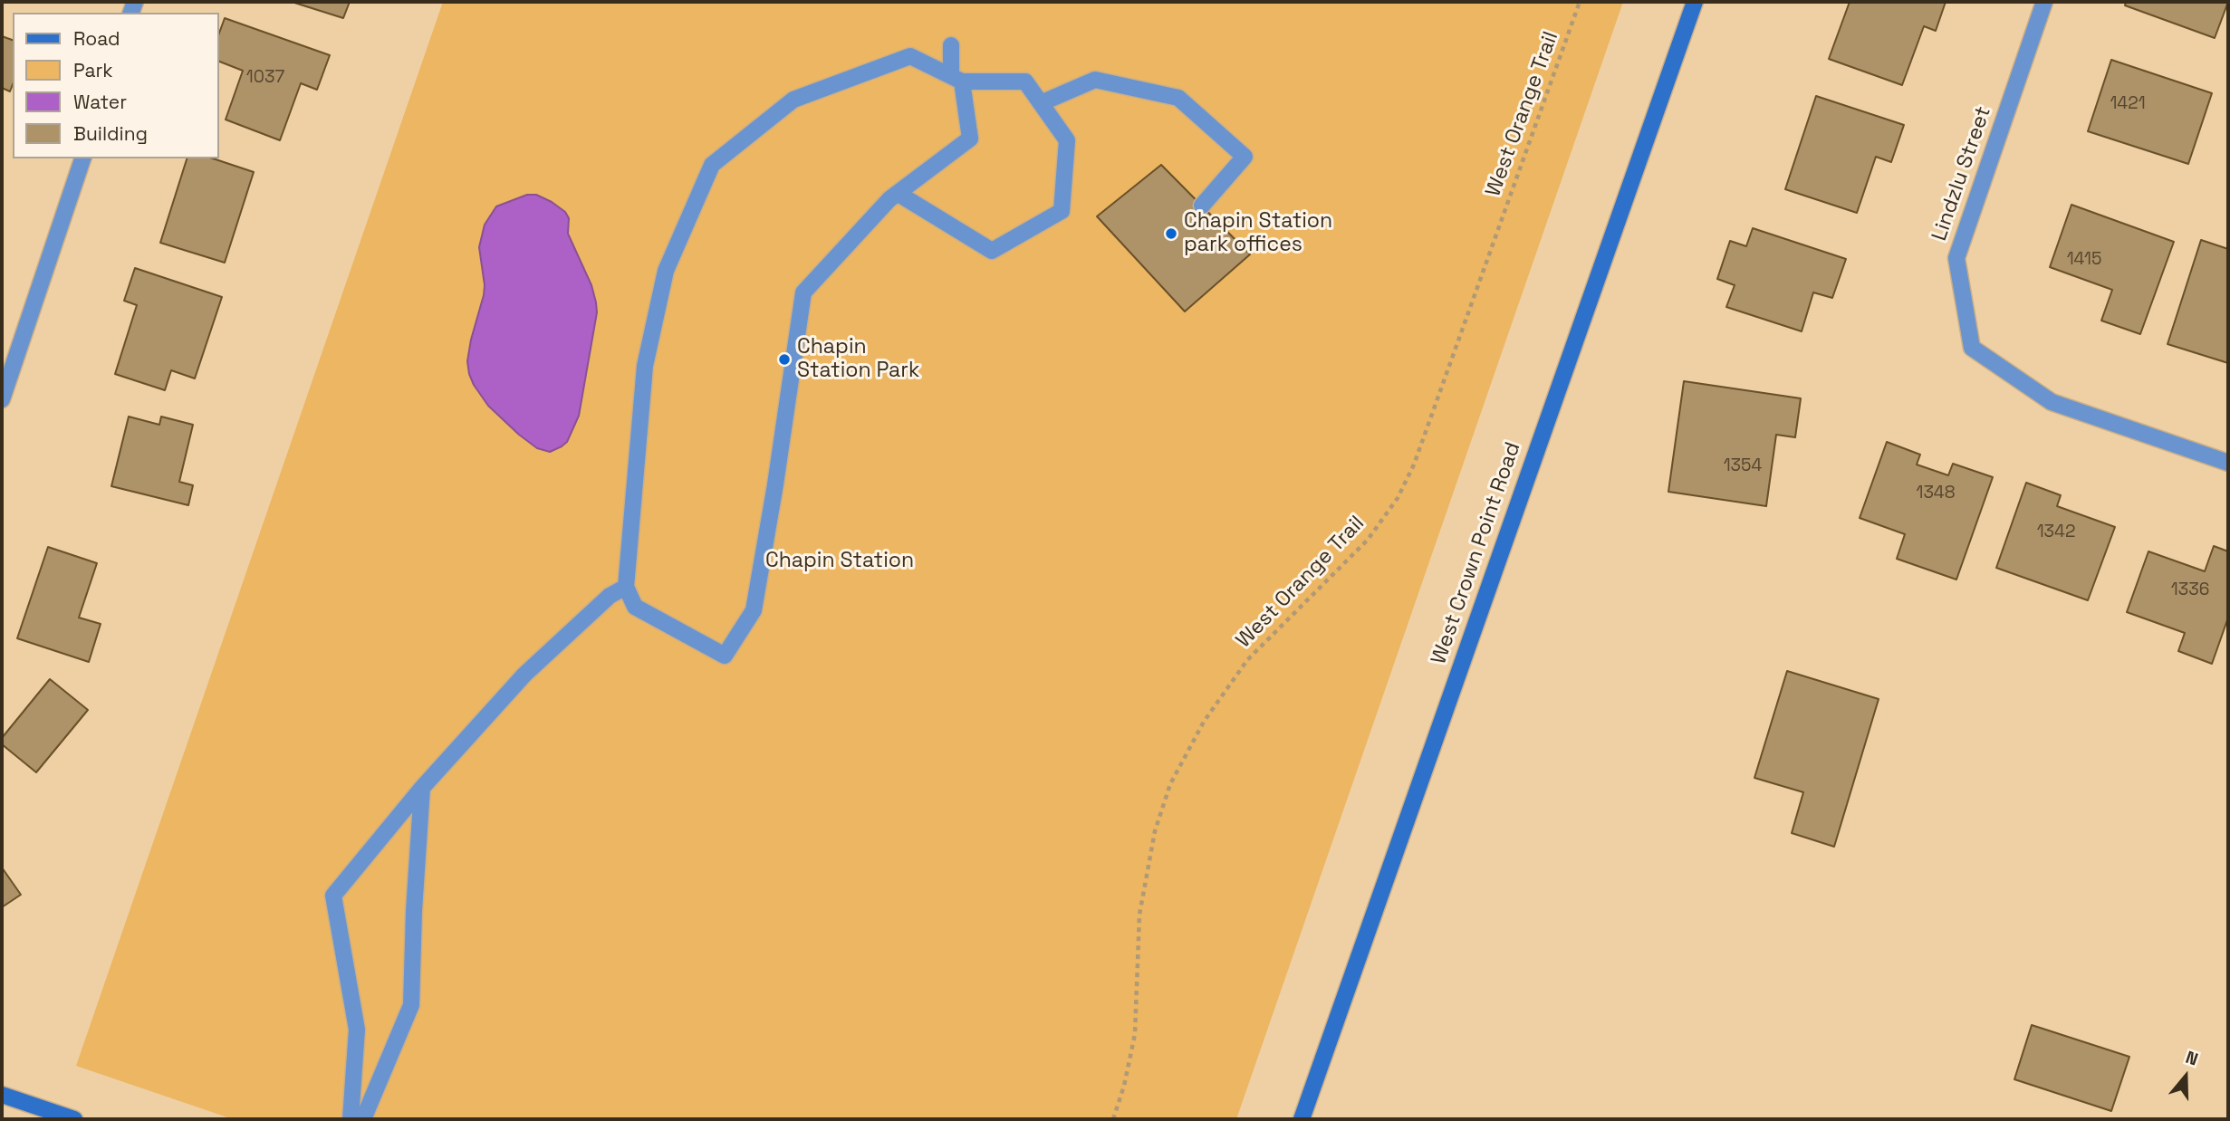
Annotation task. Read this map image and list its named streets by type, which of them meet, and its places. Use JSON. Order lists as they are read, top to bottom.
{
  "streets": {
    "street": ["Lindzlu Street", "West Crown Point Road"],
    "path": ["West Orange Trail"]
  },
  "parks": ["Chapin Station"],
  "places": ["Chapin Station park offices", "Chapin Station Park"],
  "house_numbers": [
    "1037",
    "1421",
    "1415",
    "1354",
    "1348",
    "1342",
    "1336"
  ],
  "legend": [
    "Road",
    "Park",
    "Water",
    "Building"
  ],
  "north": "top"
}
